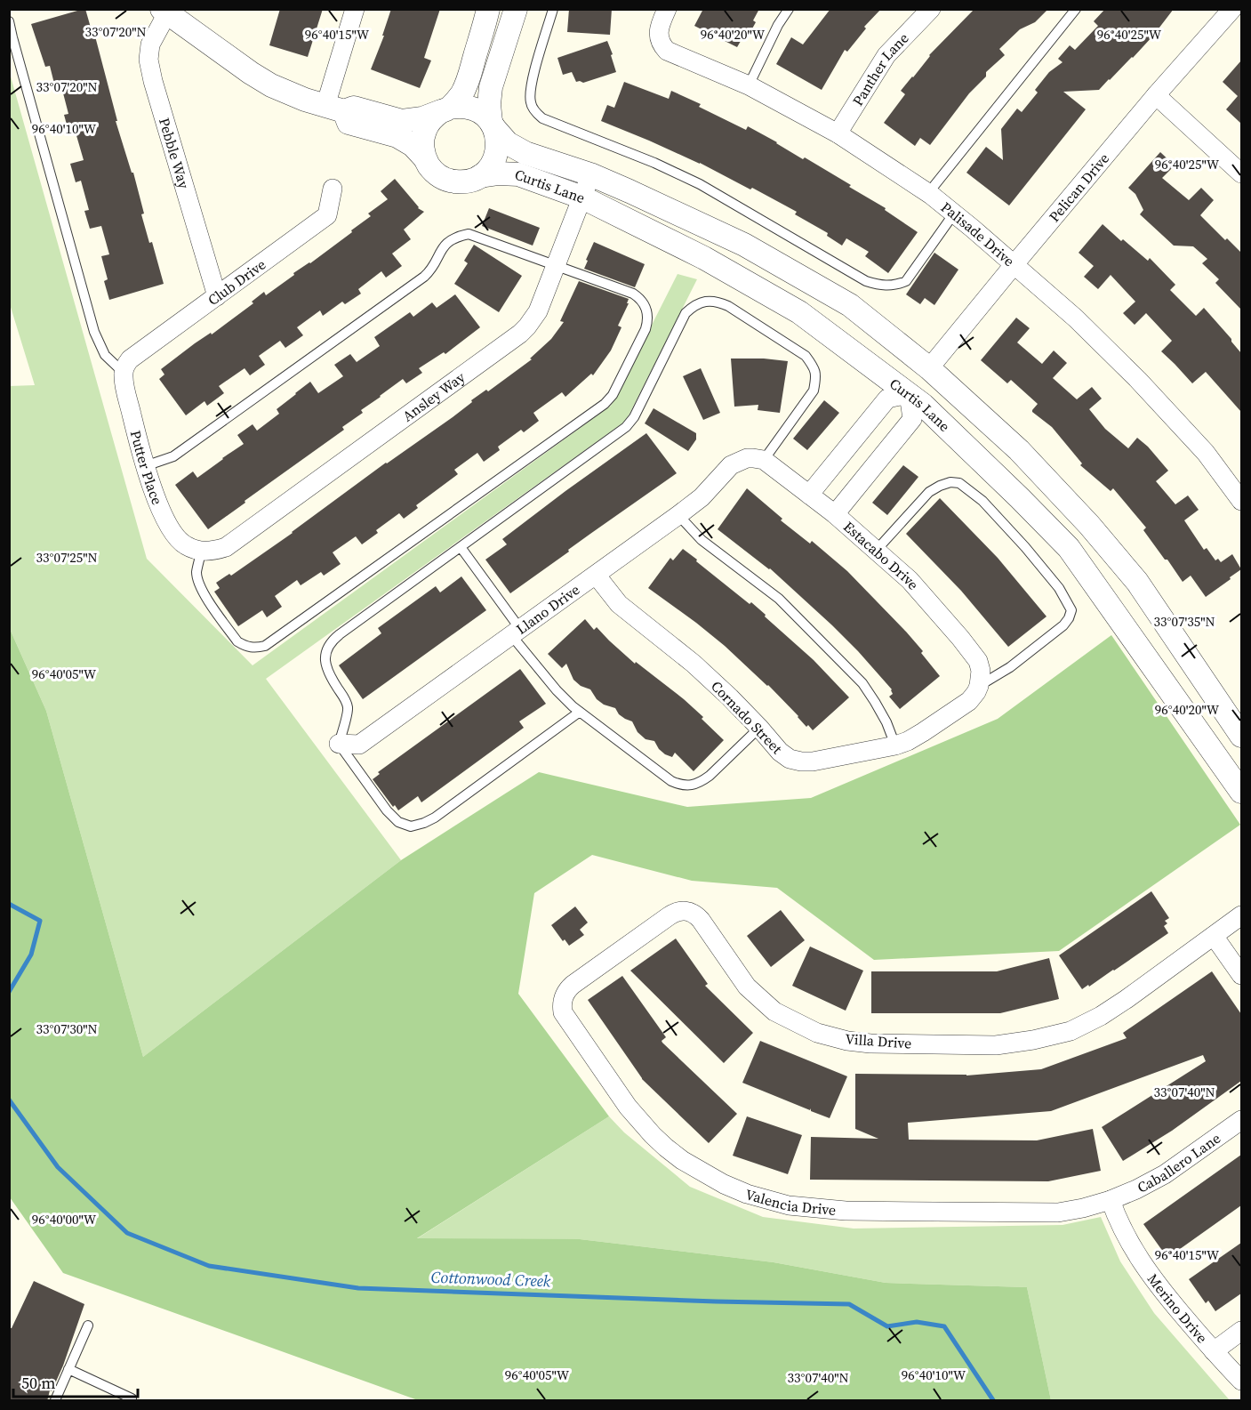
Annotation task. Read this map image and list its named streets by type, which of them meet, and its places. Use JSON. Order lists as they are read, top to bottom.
{
  "streets": {
    "street": [
      "Panther Lane",
      "Pebble Way",
      "Pelican Drive",
      "Curtis Lane",
      "Palisade Drive",
      "Club Drive",
      "Ansley Way",
      "Putter Place",
      "Estacabo Drive",
      "Llano Drive",
      "Cornado Street",
      "Villa Drive",
      "Caballero Lane",
      "Valencia Drive",
      "Merino Drive"
    ]
  },
  "crossings": [
    ["Panther Lane", "Palisade Drive"],
    ["Pebble Way", "Club Drive"],
    ["Pelican Drive", "Curtis Lane"],
    ["Pelican Drive", "Palisade Drive"],
    ["Curtis Lane", "Ansley Way"],
    ["Club Drive", "Putter Place"],
    ["Ansley Way", "Putter Place"],
    ["Estacabo Drive", "Llano Drive"],
    ["Estacabo Drive", "Cornado Street"],
    ["Llano Drive", "Cornado Street"],
    ["Villa Drive", "Valencia Drive"],
    ["Caballero Lane", "Valencia Drive"],
    ["Caballero Lane", "Merino Drive"],
    ["Valencia Drive", "Merino Drive"]
  ],
  "water": ["Cottonwood Creek"],
  "scale_bar": "50 m",
  "coordinates": [
    "33°07'20\"N",
    "96°40'15\"W",
    "96°40'20\"W",
    "96°40'25\"W",
    "96°40'10\"W",
    "33°07'25\"N",
    "33°07'35\"N",
    "96°40'05\"W",
    "33°07'30\"N",
    "33°07'40\"N",
    "96°40'00\"W"
  ]
}
